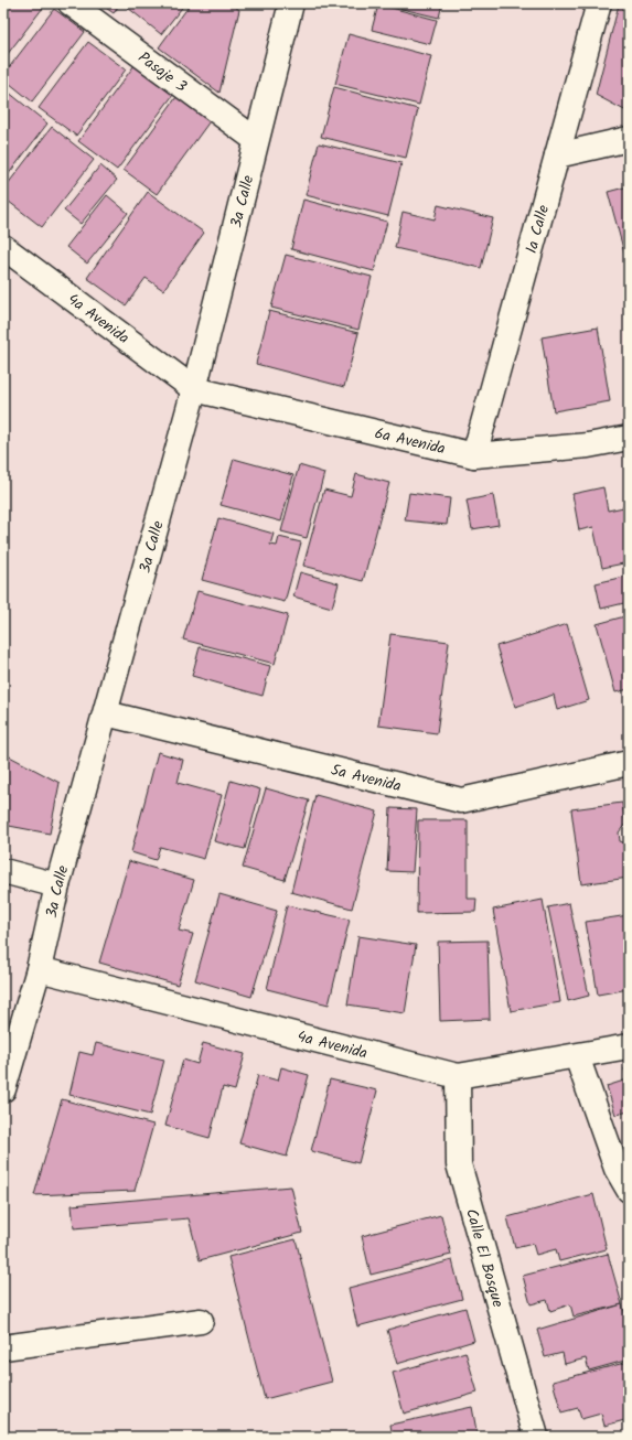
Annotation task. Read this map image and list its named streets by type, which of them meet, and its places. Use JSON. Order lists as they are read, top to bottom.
{
  "streets": {
    "street": [
      "Pasaje 3",
      "3a Calle",
      "1a Calle",
      "4a Avenida",
      "6a Avenida",
      "5a Avenida",
      "Calle El Bosque"
    ]
  },
  "crossings": [
    ["Pasaje 3", "3a Calle"],
    ["3a Calle", "4a Avenida"],
    ["3a Calle", "6a Avenida"],
    ["3a Calle", "5a Avenida"],
    ["1a Calle", "6a Avenida"],
    ["4a Avenida", "6a Avenida"],
    ["4a Avenida", "Calle El Bosque"]
  ]
}
